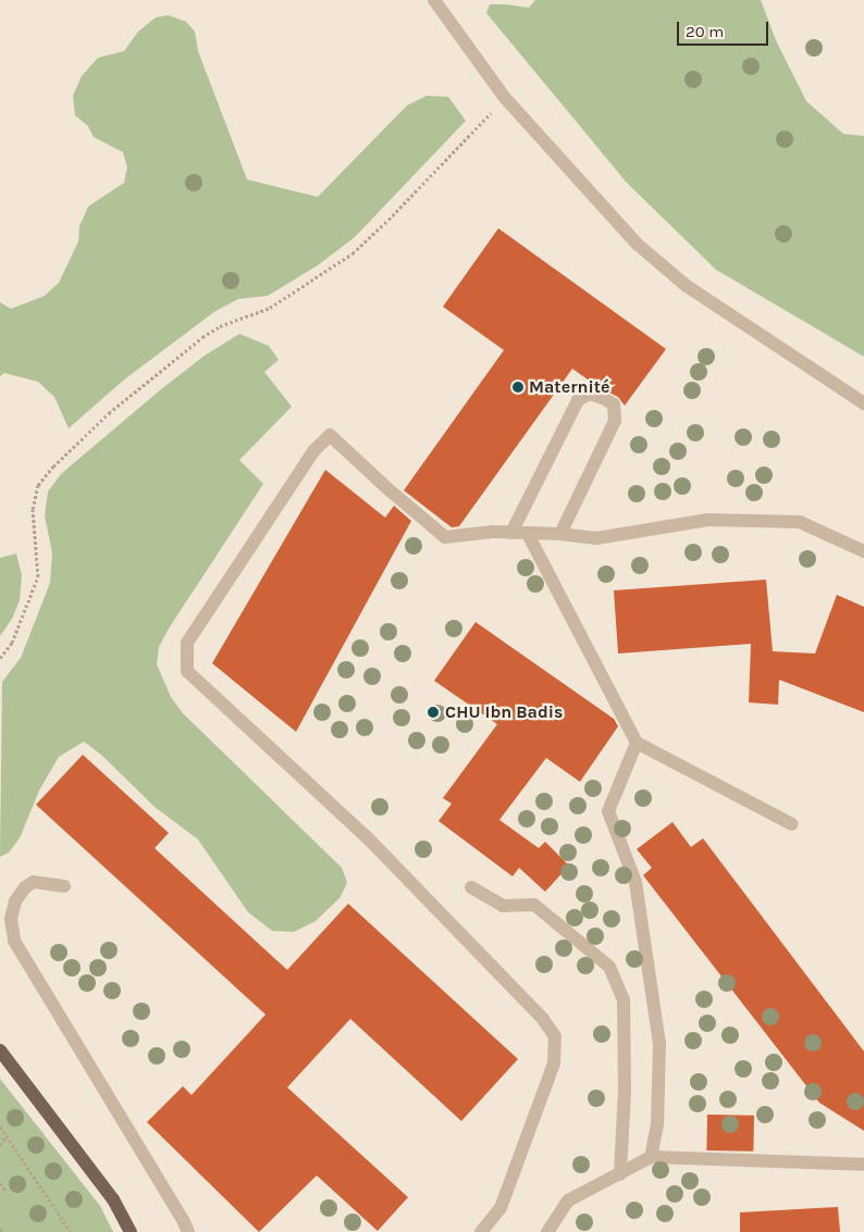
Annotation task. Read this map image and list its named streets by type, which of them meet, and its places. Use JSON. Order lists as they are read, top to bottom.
{
  "places": ["Maternité", "CHU Ibn Badis"],
  "scale_bar": "20 m"
}
